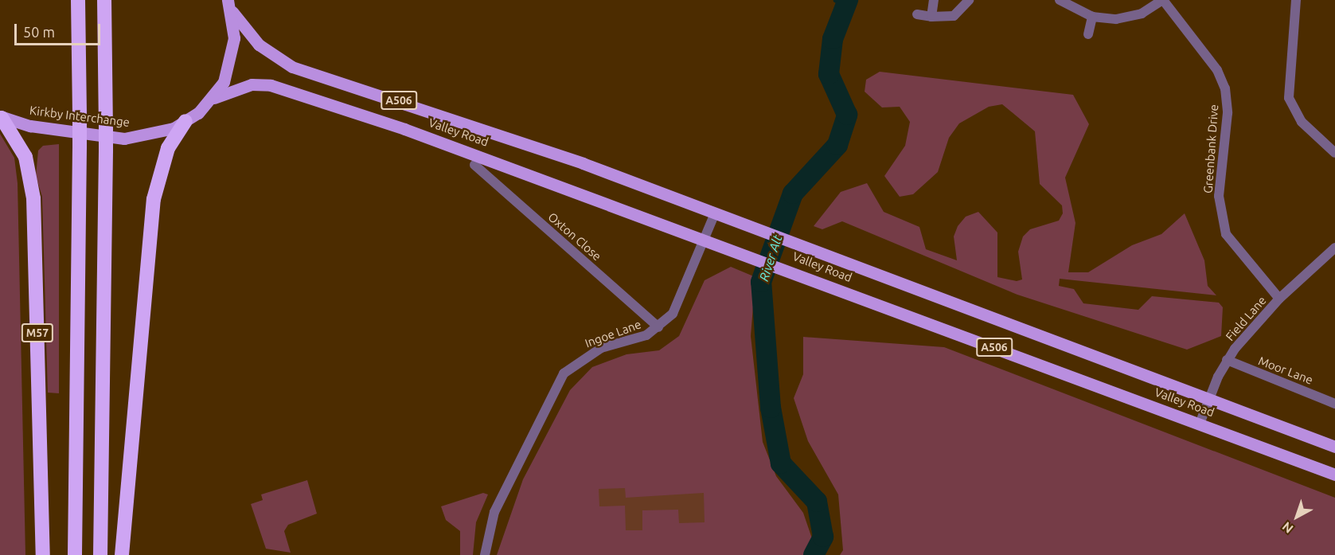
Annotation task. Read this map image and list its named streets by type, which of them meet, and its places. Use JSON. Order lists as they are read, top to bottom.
{
  "streets": {
    "highway": ["M57"],
    "main road": ["A506", "Kirkby Interchange", "Valley Road"],
    "street": [
      "Greenbank Drive",
      "Oxton Close",
      "Field Lane",
      "Ingoe Lane",
      "Moor Lane"
    ]
  },
  "crossings": [
    ["Kirkby Interchange", "Valley Road"],
    ["Kirkby Interchange", "M57"],
    ["Valley Road", "Field Lane"],
    ["Valley Road", "Ingoe Lane"],
    ["Greenbank Drive", "Field Lane"],
    ["Oxton Close", "Ingoe Lane"],
    ["Field Lane", "Moor Lane"]
  ],
  "water": ["River Alt"],
  "scale_bar": "50 m",
  "north": "bottom left"
}
